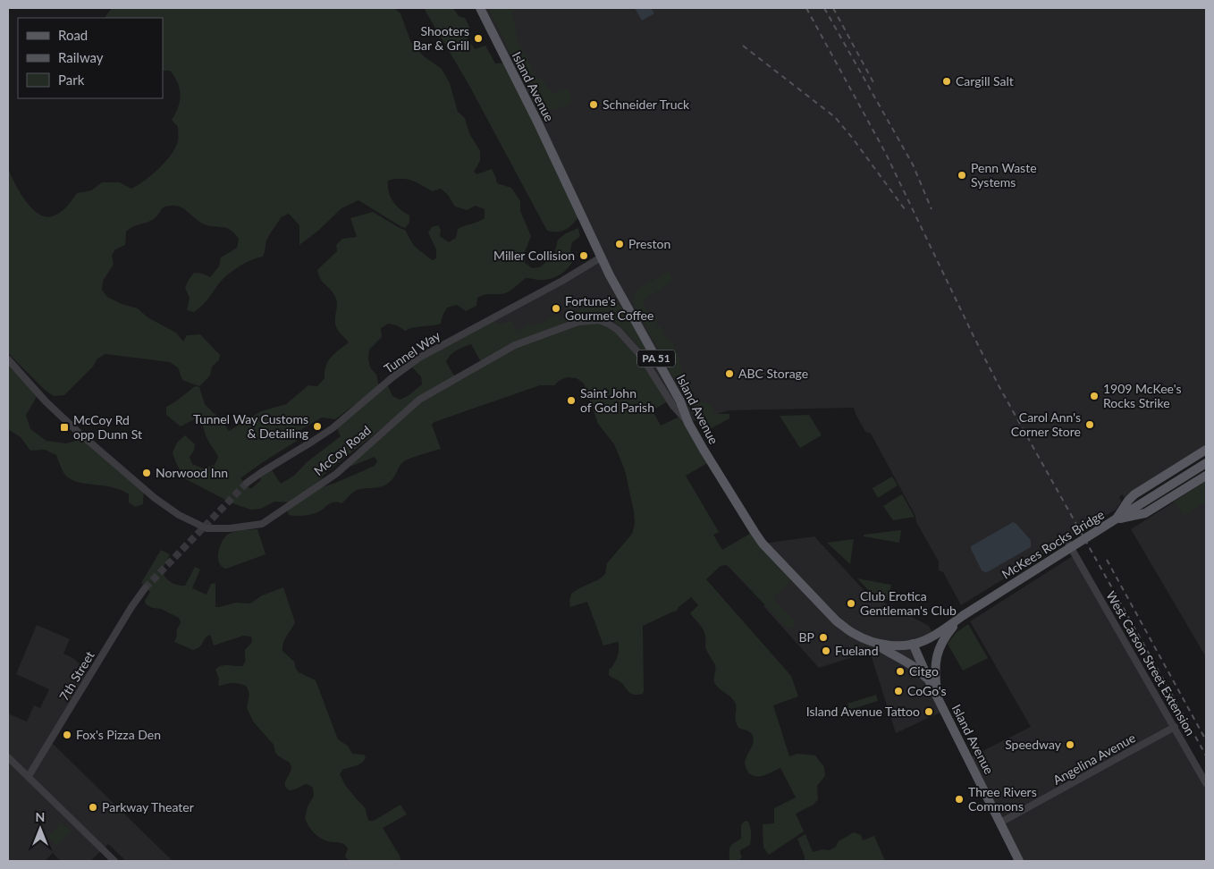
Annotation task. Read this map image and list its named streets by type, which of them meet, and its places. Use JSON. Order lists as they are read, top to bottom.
{
  "streets": {
    "main road": ["Island Avenue", "PA 51", "McKees Rocks Bridge"],
    "street": [
      "Tunnel Way",
      "McCoy Road",
      "West Carson Street Extension",
      "7th Street",
      "Angelina Avenue"
    ]
  },
  "crossings": [
    ["Island Avenue", "Tunnel Way"],
    ["Island Avenue", "McCoy Road"],
    ["Island Avenue", "McKees Rocks Bridge"],
    ["Island Avenue", "Angelina Avenue"],
    ["West Carson Street Extension", "Angelina Avenue"]
  ],
  "places": {
    "other": [
      "Shooters Bar & Grill",
      "Cargill Salt",
      "Schneider Truck",
      "Penn Waste Systems",
      "Preston",
      "Miller Collision",
      "Fortune's Gourmet Coffee",
      "ABC Storage",
      "1909 McKee's Rocks Strike",
      "Saint John of God Parish",
      "Carol Ann's Corner Store",
      "Tunnel Way Customs & Detailing",
      "Norwood Inn",
      "Club Erotica Gentleman's Club",
      "BP",
      "Fueland",
      "Citgo",
      "CoGo's",
      "Island Avenue Tattoo",
      "Fox's Pizza Den",
      "Speedway",
      "Three Rivers Commons",
      "Parkway Theater"
    ],
    "transit": ["McCoy Rd opp Dunn St"]
  },
  "legend": ["Road", "Railway", "Park"],
  "north": "top"
}
